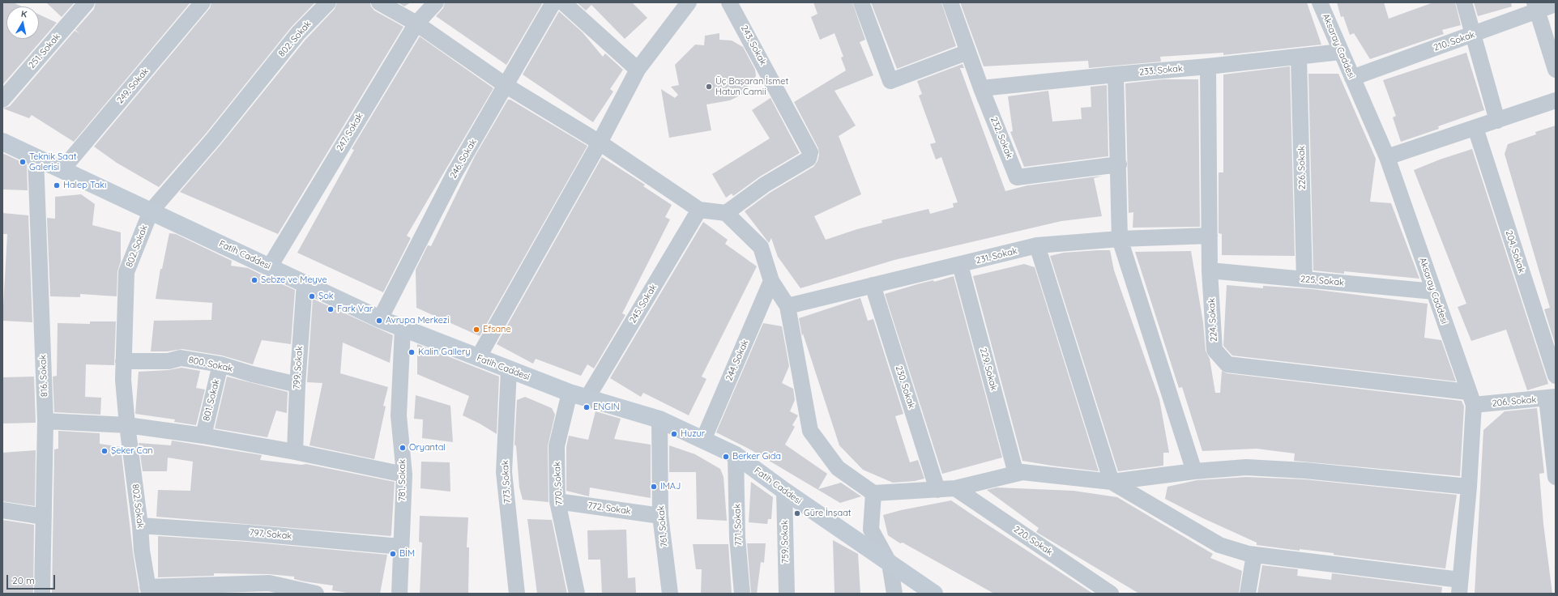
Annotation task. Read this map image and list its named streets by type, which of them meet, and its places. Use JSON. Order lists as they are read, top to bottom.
{
  "streets": {
    "main road": ["Fatih Caddesi"],
    "street": [
      "802. Sokak",
      "210. Sokak",
      "243. Sokak",
      "Aksaray Caddesi",
      "251. Sokak",
      "233. Sokak",
      "249. Sokak",
      "247. Sokak",
      "232. Sokak",
      "246. Sokak",
      "226. Sokak",
      "204. Sokak",
      "231. Sokak",
      "225. Sokak",
      "245. Sokak",
      "224. Sokak",
      "244. Sokak",
      "800. Sokak",
      "799. Sokak",
      "229. Sokak",
      "816. Sokak",
      "230. Sokak",
      "801. Sokak",
      "206. Sokak",
      "781. Sokak",
      "773. Sokak",
      "770. Sokak",
      "772. Sokak",
      "771. Sokak",
      "761. Sokak",
      "797. Sokak",
      "220. Sokak",
      "759. Sokak"
    ]
  },
  "crossings": [
    ["802. Sokak", "Fatih Caddesi"],
    ["802. Sokak", "800. Sokak"],
    ["802. Sokak", "797. Sokak"],
    ["210. Sokak", "Aksaray Caddesi"],
    ["Aksaray Caddesi", "233. Sokak"],
    ["Aksaray Caddesi", "225. Sokak"],
    ["Aksaray Caddesi", "224. Sokak"],
    ["Aksaray Caddesi", "206. Sokak"],
    ["233. Sokak", "232. Sokak"],
    ["233. Sokak", "226. Sokak"],
    ["233. Sokak", "224. Sokak"],
    ["249. Sokak", "Fatih Caddesi"],
    ["247. Sokak", "Fatih Caddesi"],
    ["246. Sokak", "Fatih Caddesi"],
    ["226. Sokak", "225. Sokak"],
    ["Fatih Caddesi", "245. Sokak"],
    ["Fatih Caddesi", "244. Sokak"],
    ["Fatih Caddesi", "799. Sokak"],
    ["Fatih Caddesi", "816. Sokak"],
    ["Fatih Caddesi", "781. Sokak"],
    ["Fatih Caddesi", "773. Sokak"],
    ["Fatih Caddesi", "770. Sokak"],
    ["Fatih Caddesi", "771. Sokak"],
    ["Fatih Caddesi", "761. Sokak"],
    ["Fatih Caddesi", "759. Sokak"],
    ["231. Sokak", "224. Sokak"],
    ["231. Sokak", "229. Sokak"],
    ["231. Sokak", "230. Sokak"],
    ["225. Sokak", "224. Sokak"],
    ["224. Sokak", "206. Sokak"],
    ["800. Sokak", "799. Sokak"],
    ["800. Sokak", "801. Sokak"],
    ["781. Sokak", "797. Sokak"],
    ["770. Sokak", "772. Sokak"],
    ["772. Sokak", "761. Sokak"]
  ],
  "places": [
    "Üç Başaran İsmet Hatun Camii",
    "Teknik Saat Galerisi",
    "Halep Takı",
    "Sebze ve Meyve",
    "Şok",
    "Fark Var",
    "Avrupa Merkezi",
    "Efsane",
    "Kalin Gallery",
    "ENGIN",
    "Huzur",
    "Oryantal",
    "Şeker Can",
    "Berker Gıda",
    "IMAJ",
    "Güre İnşaat",
    "BİM"
  ],
  "scale_bar": "20 m",
  "north": "top"
}
